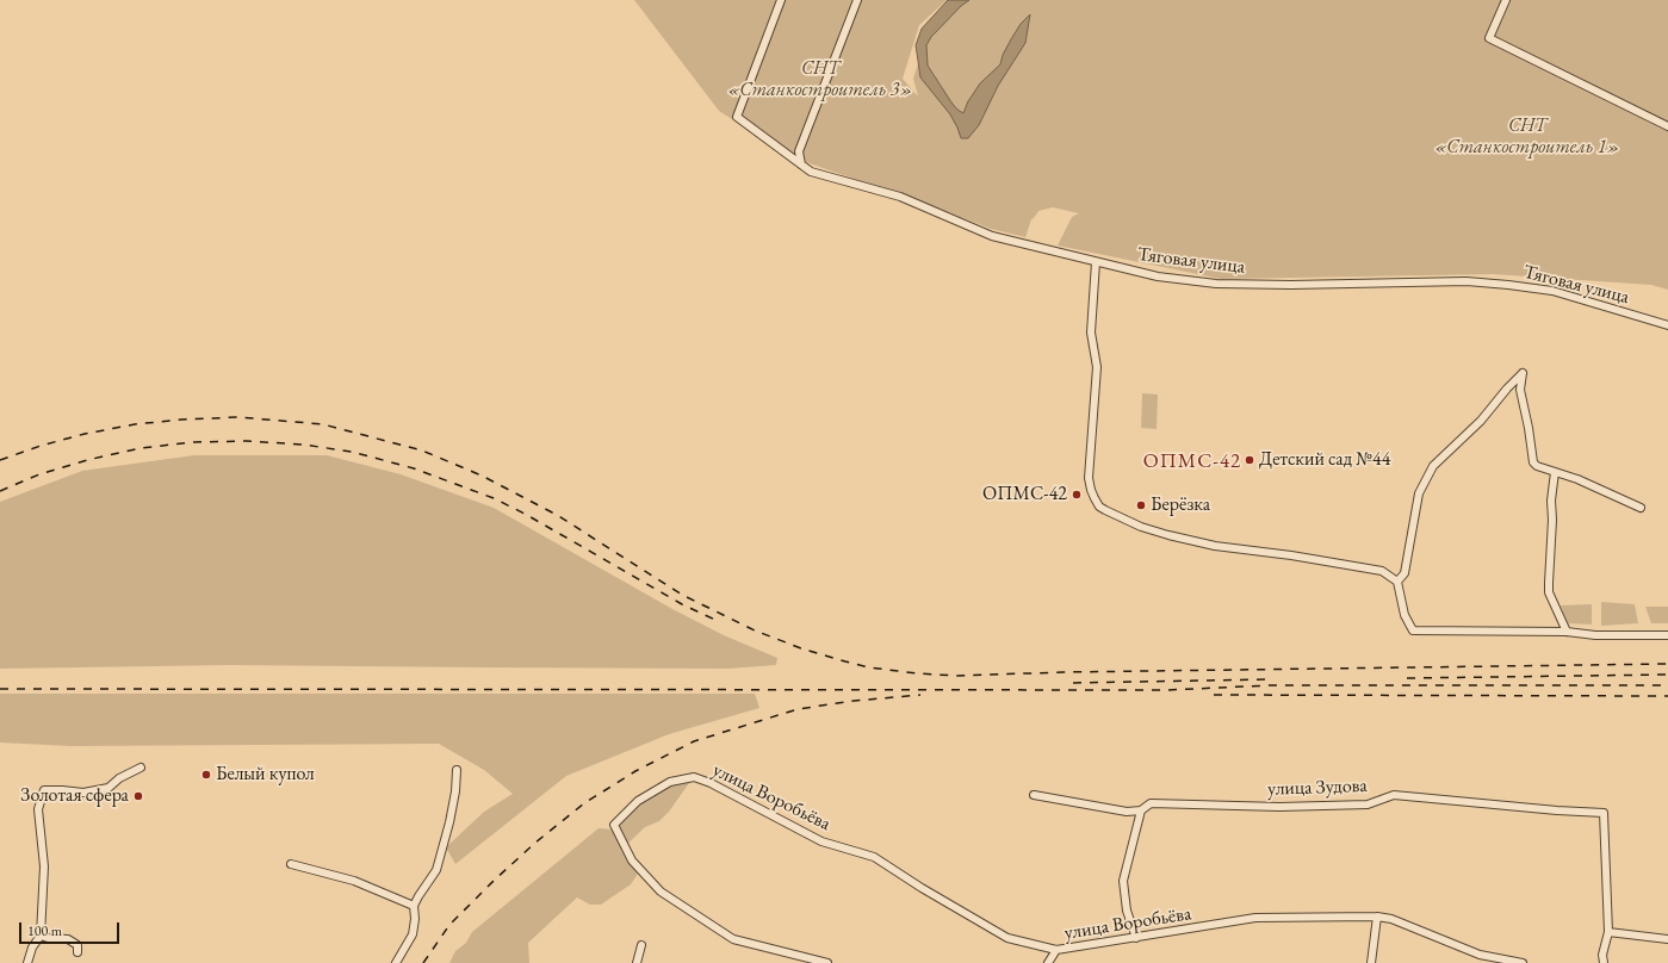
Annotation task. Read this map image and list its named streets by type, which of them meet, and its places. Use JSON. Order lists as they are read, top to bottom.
{
  "streets": {
    "street": ["Тяговая улица", "улица Зудова", "улица Воробьёва"]
  },
  "districts": ["ОПМС-42"],
  "parks": ["СНТ «Станкостроитель 3»", "СНТ «Станкостроитель 1»"],
  "places": [
    "Детский сад №44",
    "ОПМС-42",
    "Берёзка",
    "Белый купол",
    "Золотая сфера"
  ],
  "scale_bar": "100 m"
}
